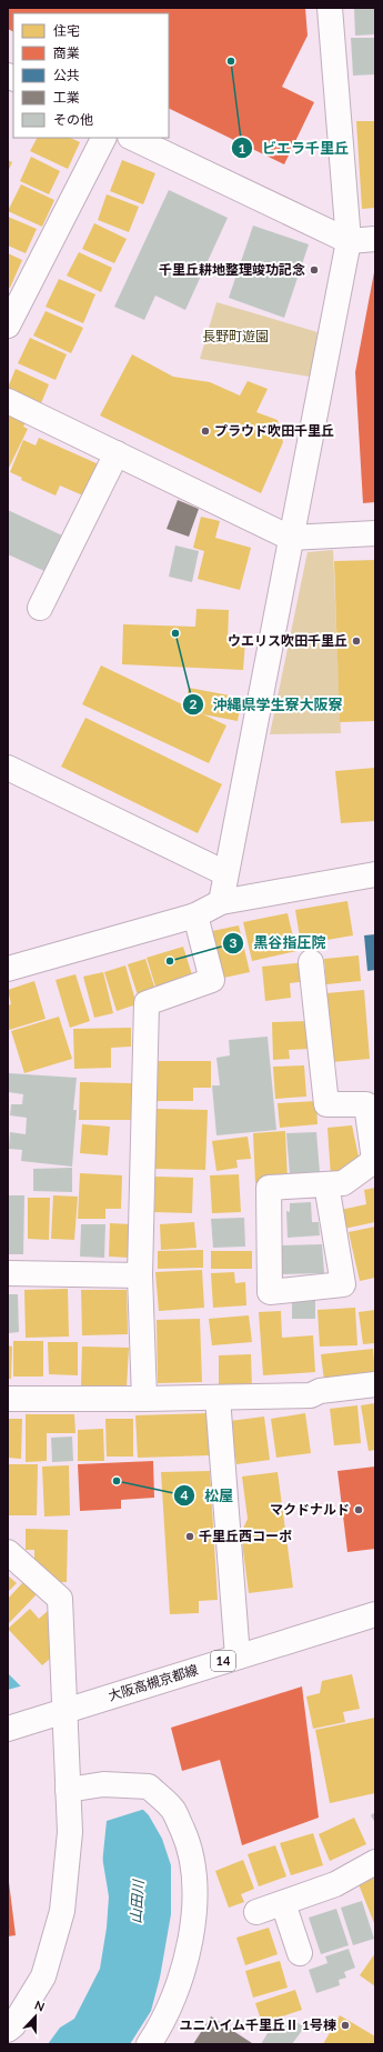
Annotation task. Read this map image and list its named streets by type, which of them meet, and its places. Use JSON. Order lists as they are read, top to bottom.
{
  "streets": {
    "street": ["14", "大阪高槻京都線"]
  },
  "water": ["山田川"],
  "parks": ["長野町遊園"],
  "places": [
    "ビエラ千里丘",
    "千里丘耕地整理竣功記念",
    "プラウド吹田千里丘",
    "沖縄県学生寮大阪寮",
    "ウエリス吹田千里丘",
    "黒谷指圧院",
    "松屋",
    "マクドナルド",
    "千里丘西コーポ",
    "ユニハイム千里丘Ⅱ 1号棟"
  ],
  "legend": [
    "住宅",
    "商業",
    "公共",
    "工業",
    "その他"
  ],
  "north": "top"
}
